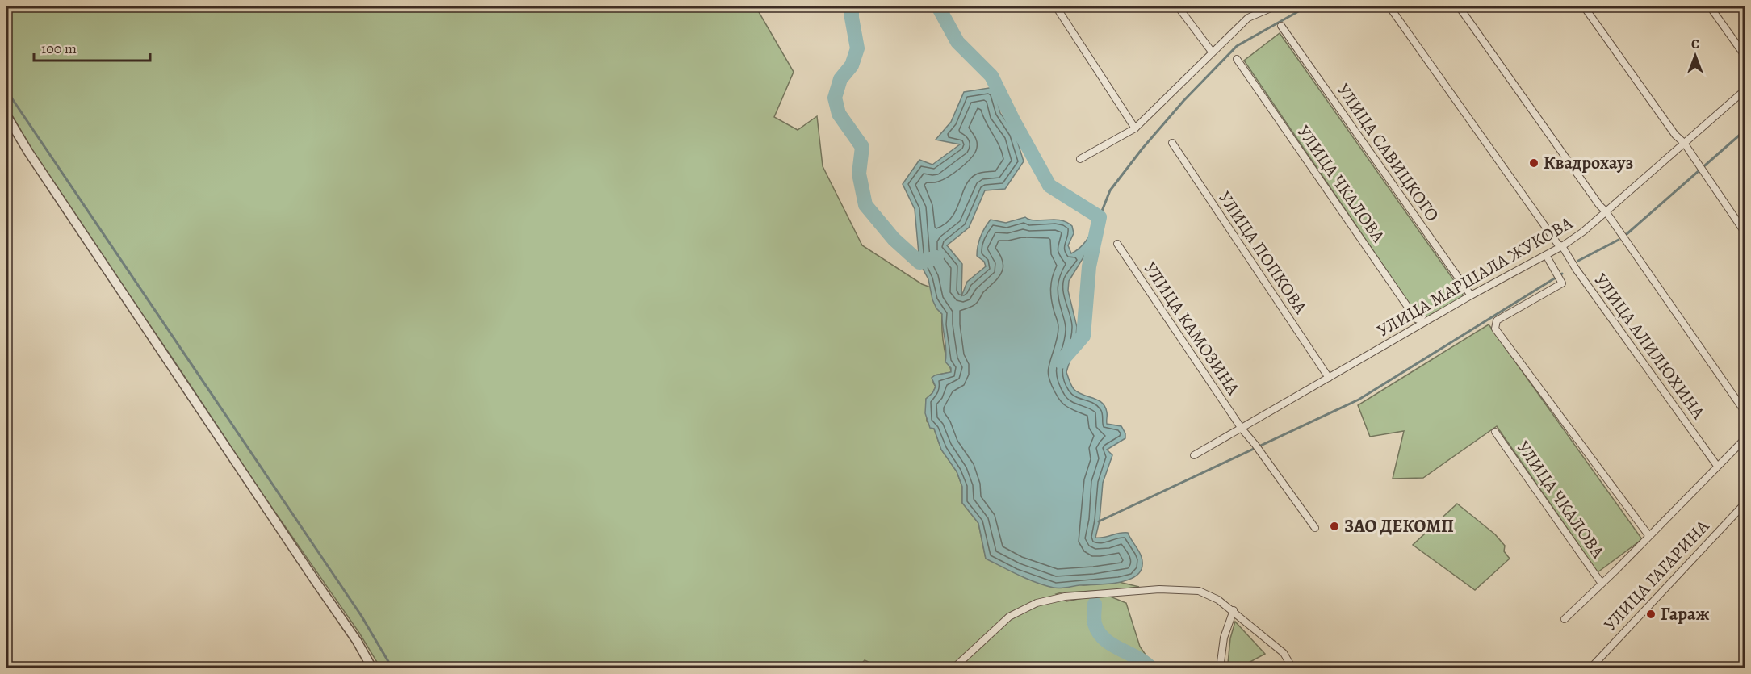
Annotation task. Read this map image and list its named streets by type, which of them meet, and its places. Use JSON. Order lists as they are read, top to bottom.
{
  "streets": {
    "street": [
      "УЛИЦА САВИЦКОГО",
      "УЛИЦА ЧКАЛОВА",
      "УЛИЦА ПОПКОВА",
      "УЛИЦА МАРШАЛА ЖУКОВА",
      "УЛИЦА КАМОЗИНА",
      "УЛИЦА АЛИЛЮХИНА",
      "УЛИЦА ГАГАРИНА"
    ]
  },
  "crossings": [
    ["УЛИЦА САВИЦКОГО", "УЛИЦА МАРШАЛА ЖУКОВА"],
    ["УЛИЦА ЧКАЛОВА", "УЛИЦА МАРШАЛА ЖУКОВА"],
    ["УЛИЦА ПОПКОВА", "УЛИЦА МАРШАЛА ЖУКОВА"],
    ["УЛИЦА МАРШАЛА ЖУКОВА", "УЛИЦА КАМОЗИНА"],
    ["УЛИЦА МАРШАЛА ЖУКОВА", "УЛИЦА АЛИЛЮХИНА"]
  ],
  "places": ["Квадрохауз", "ЗАО ДЕКОМП", "Гараж"],
  "scale_bar": "100 m",
  "north": "top"
}
